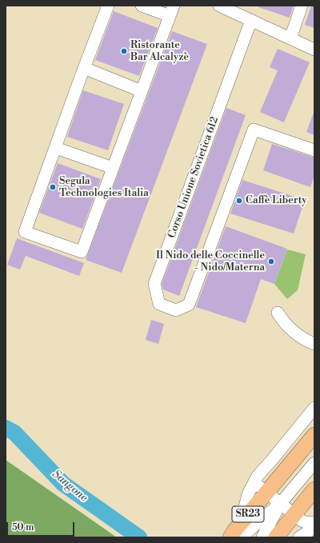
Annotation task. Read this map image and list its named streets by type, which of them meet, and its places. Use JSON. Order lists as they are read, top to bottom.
{
  "streets": {
    "main road": ["SR23"],
    "street": ["Corso Unione Sovietica 612"]
  },
  "water": ["Sangone"],
  "places": [
    "Ristorante Bar Alcalyzè",
    "Segula Technologies Italia",
    "Caffè Liberty",
    "Il Nido delle Coccinelle - Nido/Materna"
  ],
  "scale_bar": "50 m"
}
